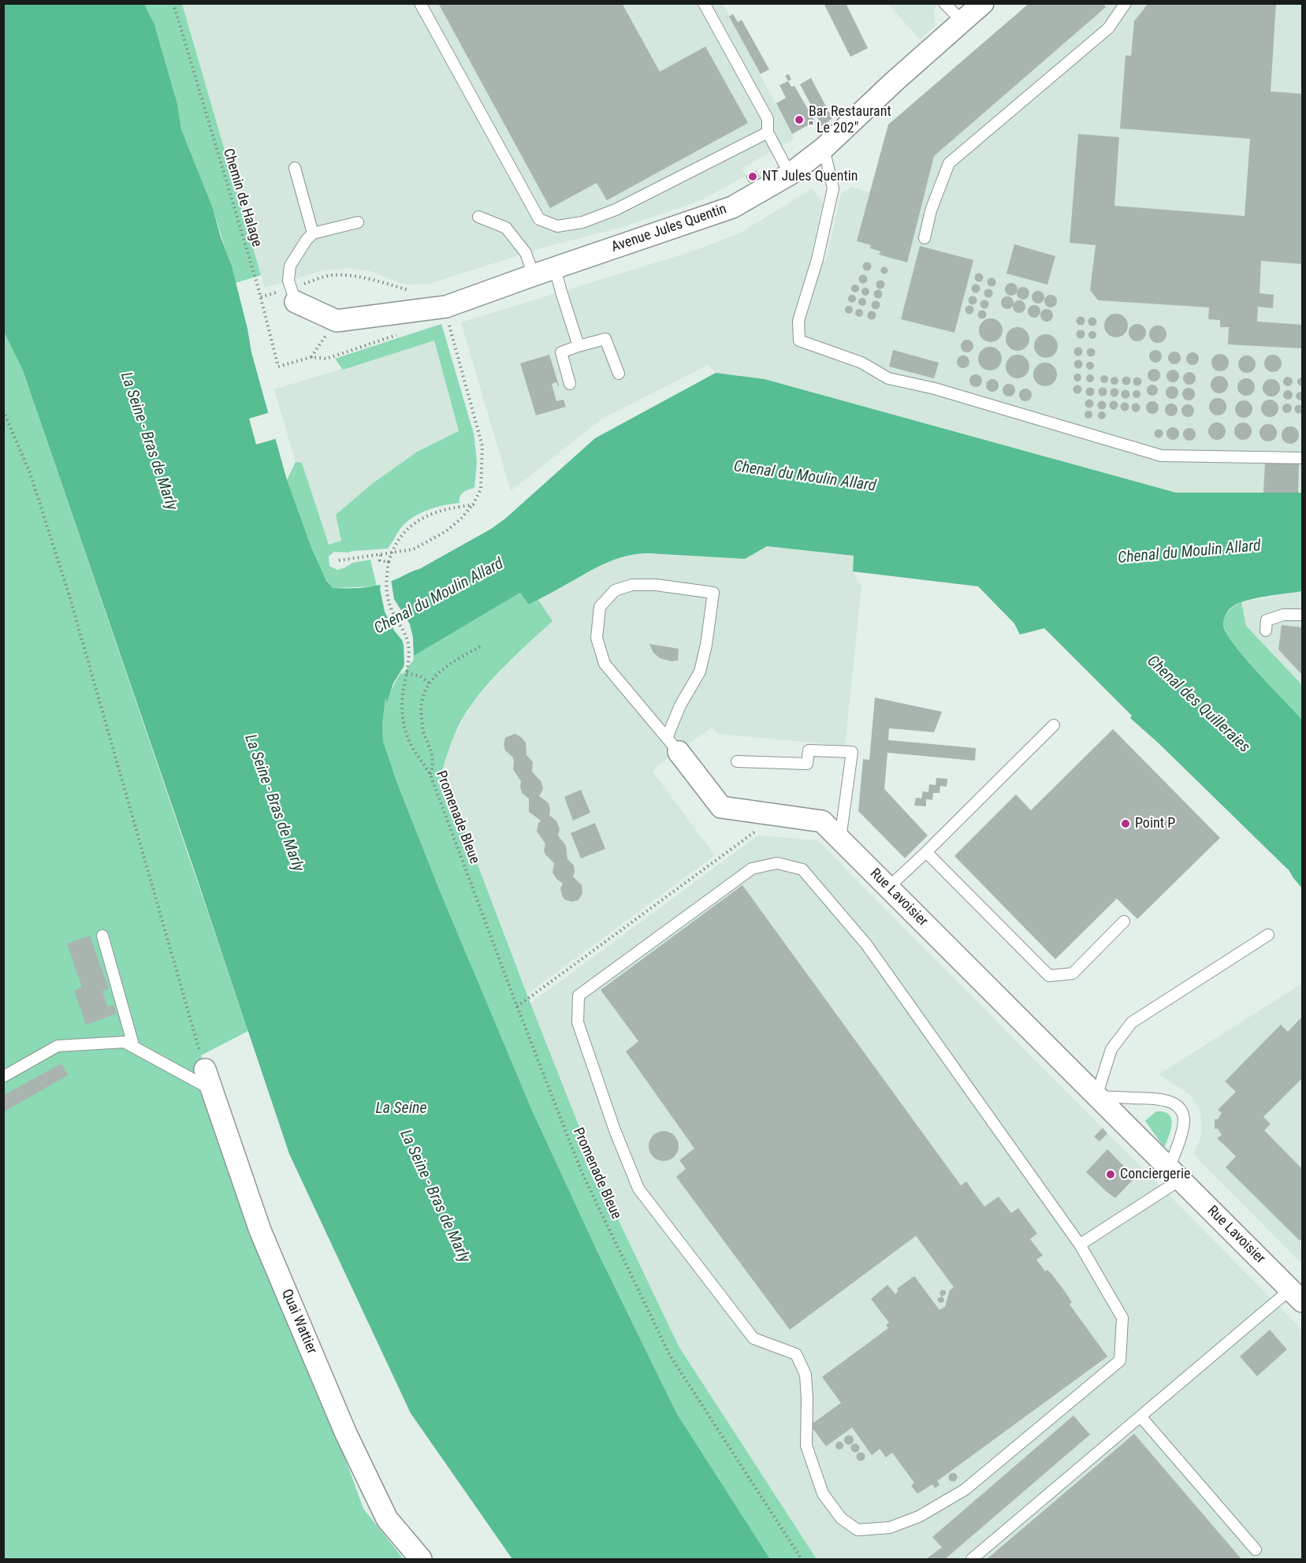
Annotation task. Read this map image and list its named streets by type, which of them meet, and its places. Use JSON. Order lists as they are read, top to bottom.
{
  "streets": {
    "street": ["Avenue Jules Quentin", "Rue Lavoisier", "Quai Wattier"],
    "path": ["Chemin de Halage", "Promenade Bleue"]
  },
  "water": [
    "La Seine - Bras de Marly",
    "Chenal du Moulin Allard",
    "Chenal des Quilleraies",
    "La Seine"
  ],
  "places": [
    "Bar Restaurant \" Le 202\"",
    "NT Jules Quentin",
    "Point P",
    "Conciergerie"
  ]
}
